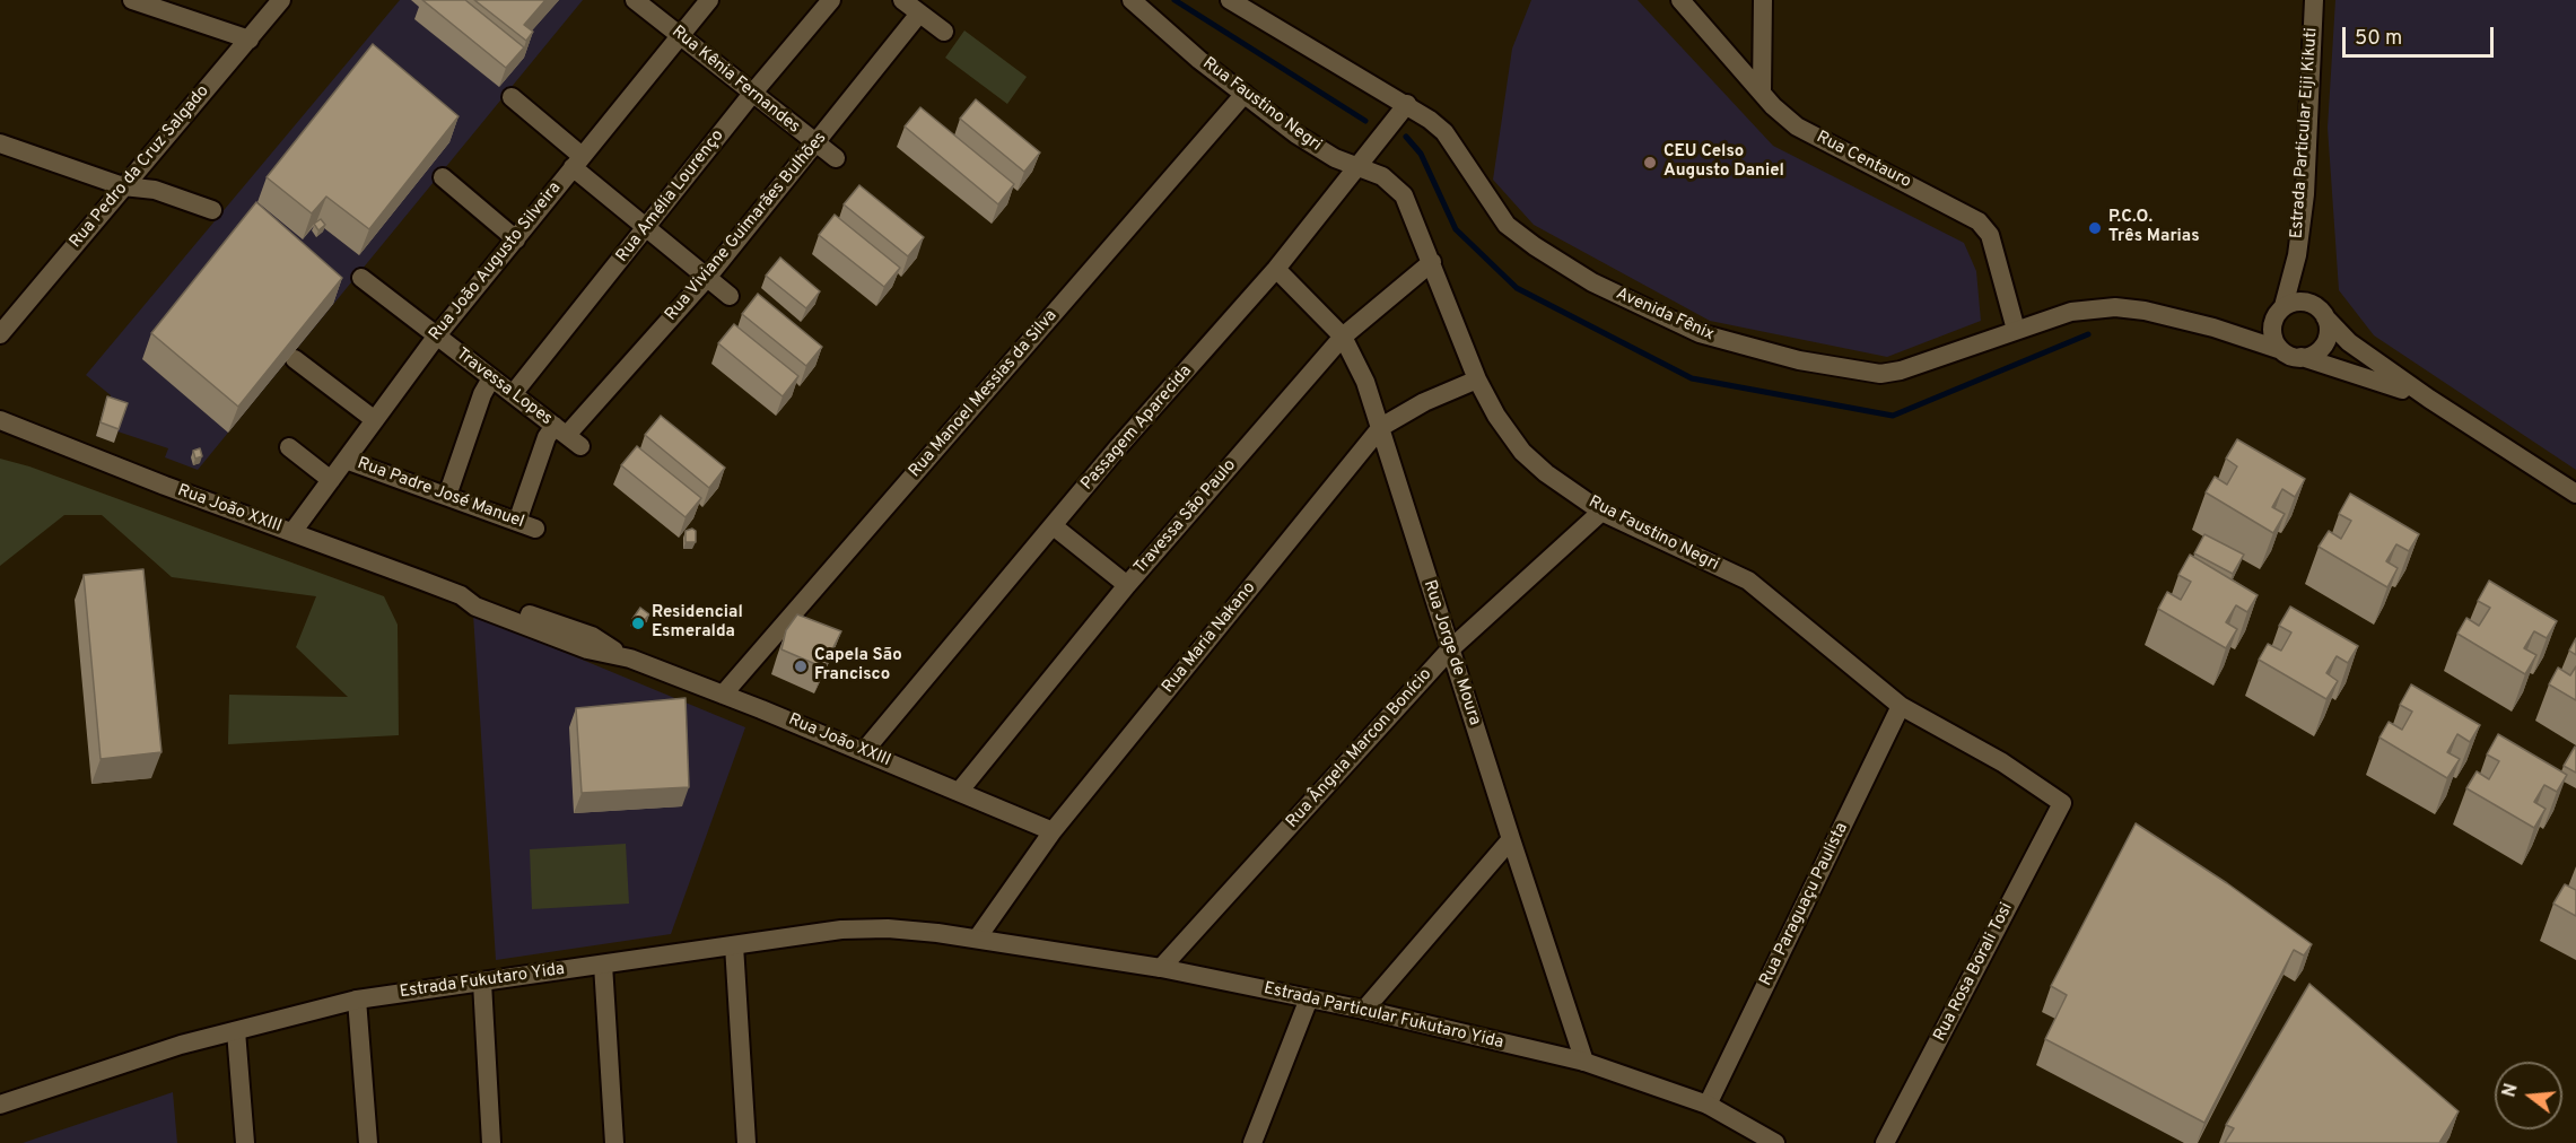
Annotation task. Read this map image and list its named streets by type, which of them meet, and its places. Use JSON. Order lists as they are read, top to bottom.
{
  "streets": {
    "street": [
      "Rua Kênia Fernandes",
      "Rua Faustino Negri",
      "Estrada Particular Eiji Kikuti",
      "Rua Centauro",
      "Rua Pedro da Cruz Salgado",
      "Rua Amélia Lourenço",
      "Rua Viviane Guimarães Bulhões",
      "Rua João Augusto Silveira",
      "Avenida Fênix",
      "Travessa Lopes",
      "Rua Manoel Messias da Silva",
      "Passagem Aparecida",
      "Rua Padre José Manuel",
      "Rua João XXIII",
      "Travessa São Paulo",
      "Rua Maria Nakano",
      "Rua Jorge de Moura",
      "Rua Ângela Marcon Bonício",
      "Rua Paraguaçu Paulista",
      "Rua Rosa Borali Tosi",
      "Estrada Fukutaro Yida",
      "Estrada Particular Fukutaro Yida"
    ]
  },
  "crossings": [
    ["Rua Kênia Fernandes", "Rua Amélia Lourenço"],
    ["Rua Kênia Fernandes", "Rua Viviane Guimarães Bulhões"],
    ["Rua Kênia Fernandes", "Rua João Augusto Silveira"],
    ["Rua Faustino Negri", "Rua Manoel Messias da Silva"],
    ["Rua Faustino Negri", "Passagem Aparecida"],
    ["Rua Faustino Negri", "Travessa São Paulo"],
    ["Rua Faustino Negri", "Rua Maria Nakano"],
    ["Rua Faustino Negri", "Rua Ângela Marcon Bonício"],
    ["Rua Faustino Negri", "Rua Paraguaçu Paulista"],
    ["Rua Faustino Negri", "Rua Rosa Borali Tosi"],
    ["Estrada Particular Eiji Kikuti", "Avenida Fênix"],
    ["Rua Centauro", "Avenida Fênix"],
    ["Rua Amélia Lourenço", "Travessa Lopes"],
    ["Rua Viviane Guimarães Bulhões", "Travessa Lopes"],
    ["Rua Viviane Guimarães Bulhões", "Rua Padre José Manuel"],
    ["Rua João Augusto Silveira", "Travessa Lopes"],
    ["Rua João Augusto Silveira", "Rua Padre José Manuel"],
    ["Rua João Augusto Silveira", "Rua João XXIII"],
    ["Avenida Fênix", "Passagem Aparecida"],
    ["Rua Manoel Messias da Silva", "Rua João XXIII"],
    ["Passagem Aparecida", "Rua João XXIII"],
    ["Passagem Aparecida", "Rua Jorge de Moura"],
    ["Rua João XXIII", "Travessa São Paulo"],
    ["Rua João XXIII", "Rua Maria Nakano"],
    ["Travessa São Paulo", "Rua Jorge de Moura"],
    ["Rua Maria Nakano", "Rua Jorge de Moura"],
    ["Rua Maria Nakano", "Estrada Fukutaro Yida"],
    ["Rua Maria Nakano", "Estrada Particular Fukutaro Yida"],
    ["Rua Jorge de Moura", "Rua Ângela Marcon Bonício"],
    ["Rua Jorge de Moura", "Estrada Particular Fukutaro Yida"],
    ["Rua Ângela Marcon Bonício", "Estrada Particular Fukutaro Yida"],
    ["Rua Paraguaçu Paulista", "Estrada Particular Fukutaro Yida"],
    ["Estrada Fukutaro Yida", "Estrada Particular Fukutaro Yida"]
  ],
  "places": [
    "CEU Celso Augusto Daniel",
    "P.C.O. Três Marias",
    "Residencial Esmeralda",
    "Capela São Francisco"
  ],
  "scale_bar": "50 m",
  "north": "left"
}
